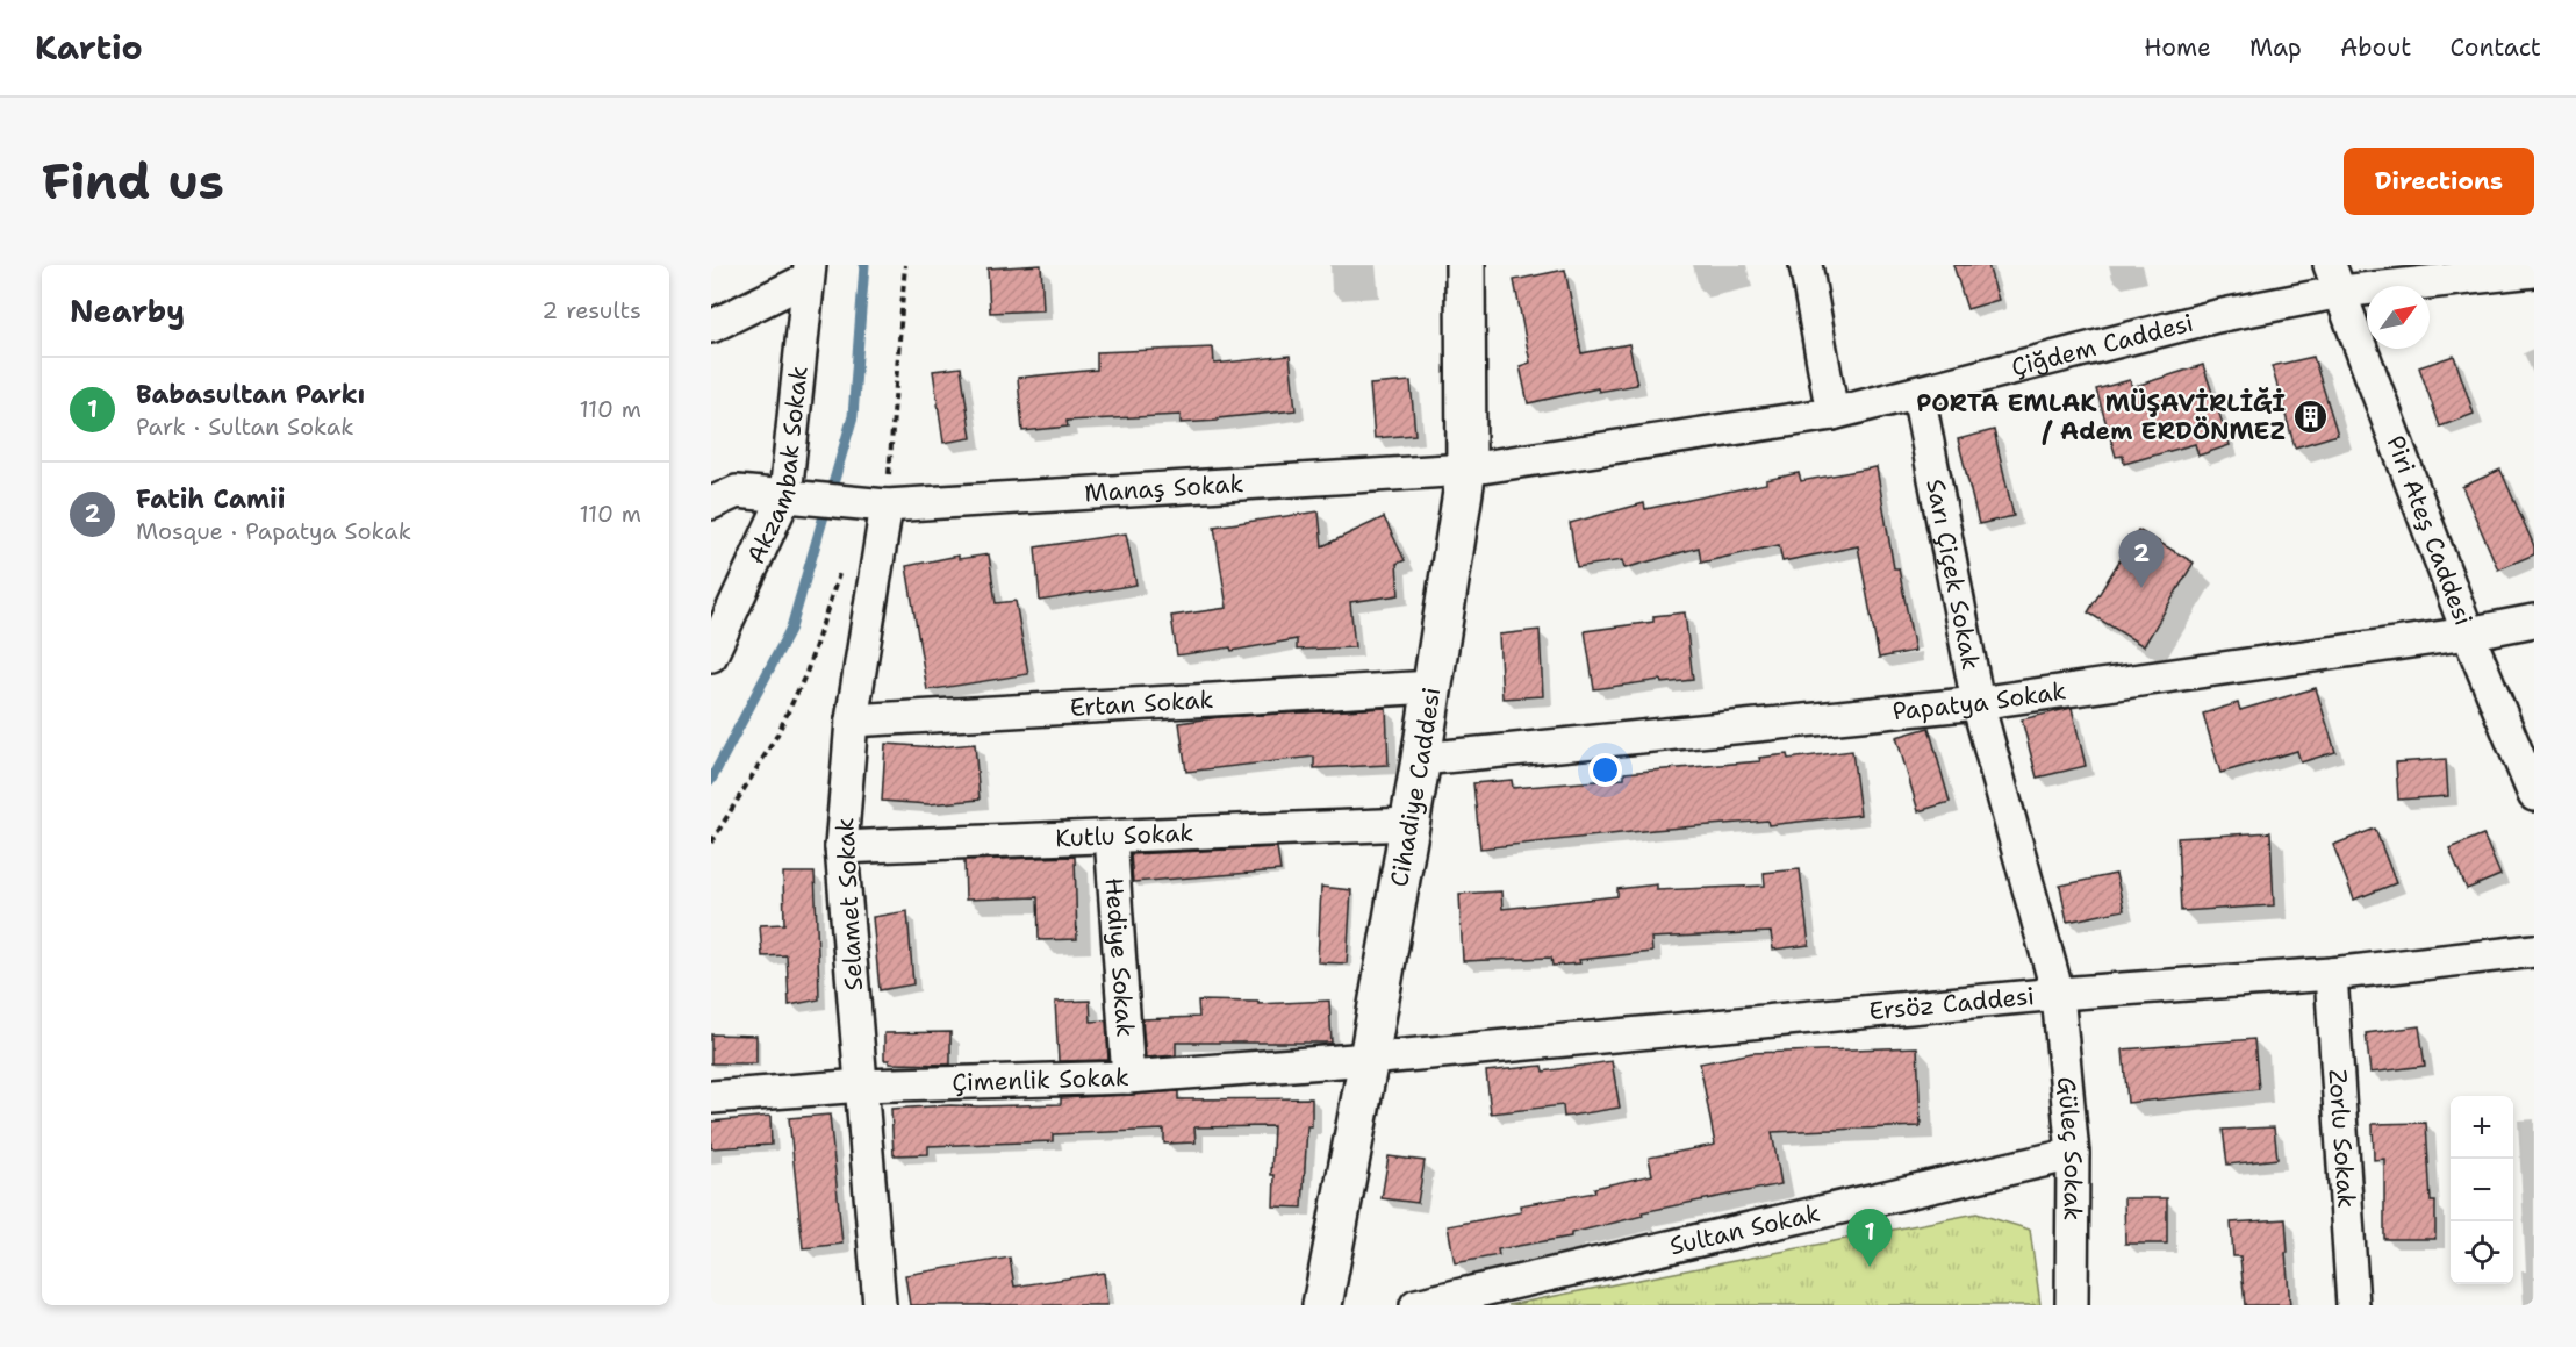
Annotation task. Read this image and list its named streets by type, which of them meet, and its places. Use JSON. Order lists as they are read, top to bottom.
{
  "streets": {
    "street": [
      "Çiğdem Caddesi",
      "Akzambak Sokak",
      "Manaş Sokak",
      "Piri Ateş Caddesi",
      "Sarı Çiçek Sokak",
      "Papatya Sokak",
      "Ertan Sokak",
      "Cihadiye Caddesi",
      "Kutlu Sokak",
      "Selamet Sokak",
      "Hediye Sokak",
      "Ersöz Caddesi",
      "Çimenlik Sokak",
      "Zorlu Sokak",
      "Güleç Sokak",
      "Sultan Sokak"
    ]
  },
  "crossings": [
    ["Çiğdem Caddesi", "Manaş Sokak"],
    ["Çiğdem Caddesi", "Piri Ateş Caddesi"],
    ["Çiğdem Caddesi", "Sarı Çiçek Sokak"],
    ["Çiğdem Caddesi", "Cihadiye Caddesi"],
    ["Akzambak Sokak", "Manaş Sokak"],
    ["Manaş Sokak", "Cihadiye Caddesi"],
    ["Manaş Sokak", "Selamet Sokak"],
    ["Piri Ateş Caddesi", "Papatya Sokak"],
    ["Sarı Çiçek Sokak", "Papatya Sokak"],
    ["Sarı Çiçek Sokak", "Ersöz Caddesi"],
    ["Sarı Çiçek Sokak", "Güleç Sokak"],
    ["Papatya Sokak", "Cihadiye Caddesi"],
    ["Ertan Sokak", "Cihadiye Caddesi"],
    ["Ertan Sokak", "Selamet Sokak"],
    ["Cihadiye Caddesi", "Kutlu Sokak"],
    ["Cihadiye Caddesi", "Ersöz Caddesi"],
    ["Cihadiye Caddesi", "Çimenlik Sokak"],
    ["Kutlu Sokak", "Selamet Sokak"],
    ["Kutlu Sokak", "Hediye Sokak"],
    ["Selamet Sokak", "Çimenlik Sokak"],
    ["Hediye Sokak", "Çimenlik Sokak"],
    ["Ersöz Caddesi", "Çimenlik Sokak"],
    ["Ersöz Caddesi", "Zorlu Sokak"],
    ["Ersöz Caddesi", "Güleç Sokak"],
    ["Güleç Sokak", "Sultan Sokak"]
  ],
  "places": {
    "building": ["PORTA EMLAK MÜŞAVİRLİĞİ / Adem ERDÖNMEZ"]
  },
  "north": "top right",
  "page": {
    "header": "Kartio",
    "nav": [
      "Home",
      "Map",
      "About",
      "Contact"
    ],
    "buttons": "Directions",
    "title": "Find us",
    "heading": ["Nearby", "2 results"],
    "list": [
      {
        "mark": "1",
        "name": "Babasultan Parkı",
        "note": "Park · Sultan Sokak",
        "value": "110 m"
      },
      {
        "mark": "2",
        "name": "Fatih Camii",
        "note": "Mosque · Papatya Sokak",
        "value": "110 m"
      }
    ],
    "pins": ["2", "1"],
    "map_buttons": ["+", "−"]
  }
}
